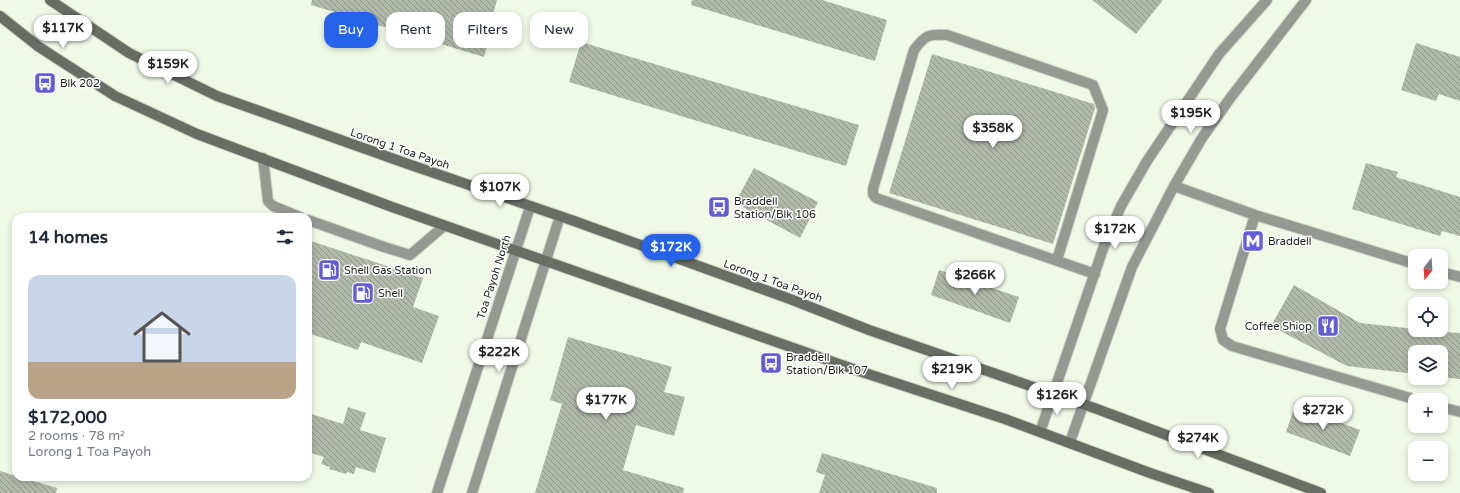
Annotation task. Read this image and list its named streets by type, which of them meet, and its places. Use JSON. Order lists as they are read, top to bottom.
{
  "streets": {
    "main road": ["Lorong 1 Toa Payoh"],
    "street": ["Toa Payoh North"]
  },
  "crossings": [
    ["Lorong 1 Toa Payoh", "Toa Payoh North"]
  ],
  "places": {
    "bus stop": ["Blk 202", "Braddell Station/Blk 106", "Braddell Station/Blk 107"],
    "metro station": ["Braddell"],
    "fuel station": ["Shell Gas Station", "Shell"],
    "restaurant": ["Coffee Shiop"]
  },
  "north": "bottom",
  "page": {
    "chip": [
      "Buy",
      "Rent",
      "Filters",
      "New"
    ],
    "price": [
      "$117K",
      "$159K",
      "$195K",
      "$358K",
      "$107K",
      "$172K",
      "$172K",
      "$266K",
      "$222K",
      "$219K",
      "$126K",
      "$177K",
      "$272K",
      "$274K"
    ],
    "heading": "14 homes",
    "map_buttons": ["+", "−"],
    "list": [
      {
        "name": "$172,000",
        "note": "2 rooms · 78 m² · Lorong 1 Toa Payoh"
      }
    ]
  }
}
